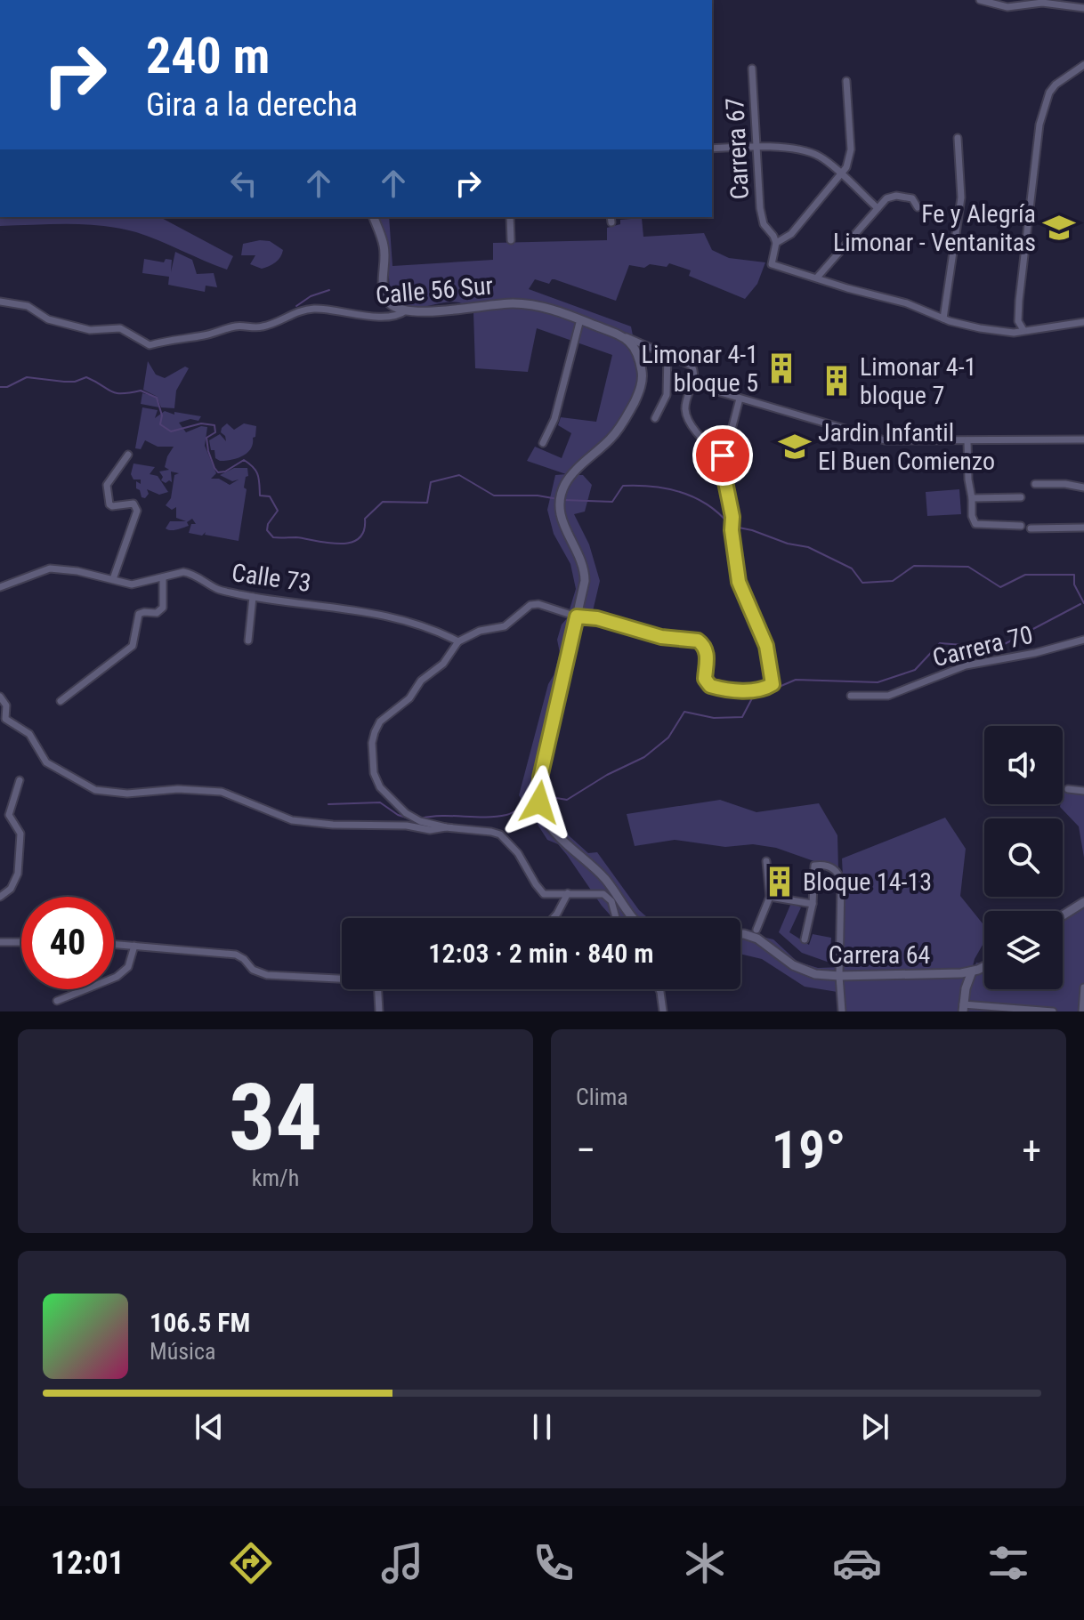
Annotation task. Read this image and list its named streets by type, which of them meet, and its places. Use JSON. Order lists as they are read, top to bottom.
{
  "streets": {
    "street": [
      "Carrera 67",
      "Calle 56 Sur",
      "Calle 73",
      "Carrera 70",
      "Carrera 64"
    ]
  },
  "places": {
    "school or university": ["Fe y Alegría Limonar - Ventanitas", "Jardin Infantil El Buen Comienzo"],
    "building": ["Limonar 4-1 bloque 5", "Limonar 4-1 bloque 7", "Bloque 14-13"]
  },
  "page": {
    "turn": ["240 m", "Gira a la derecha"],
    "limit": "40",
    "trip": "12:03 · 2 min · 840 m",
    "tile": [
      ["34", "km/h"],
      "Clima"
    ],
    "heat": ["−", "19°", "+"],
    "song": ["106.5 FM", "Música"],
    "tabs": "12:01"
  }
}
